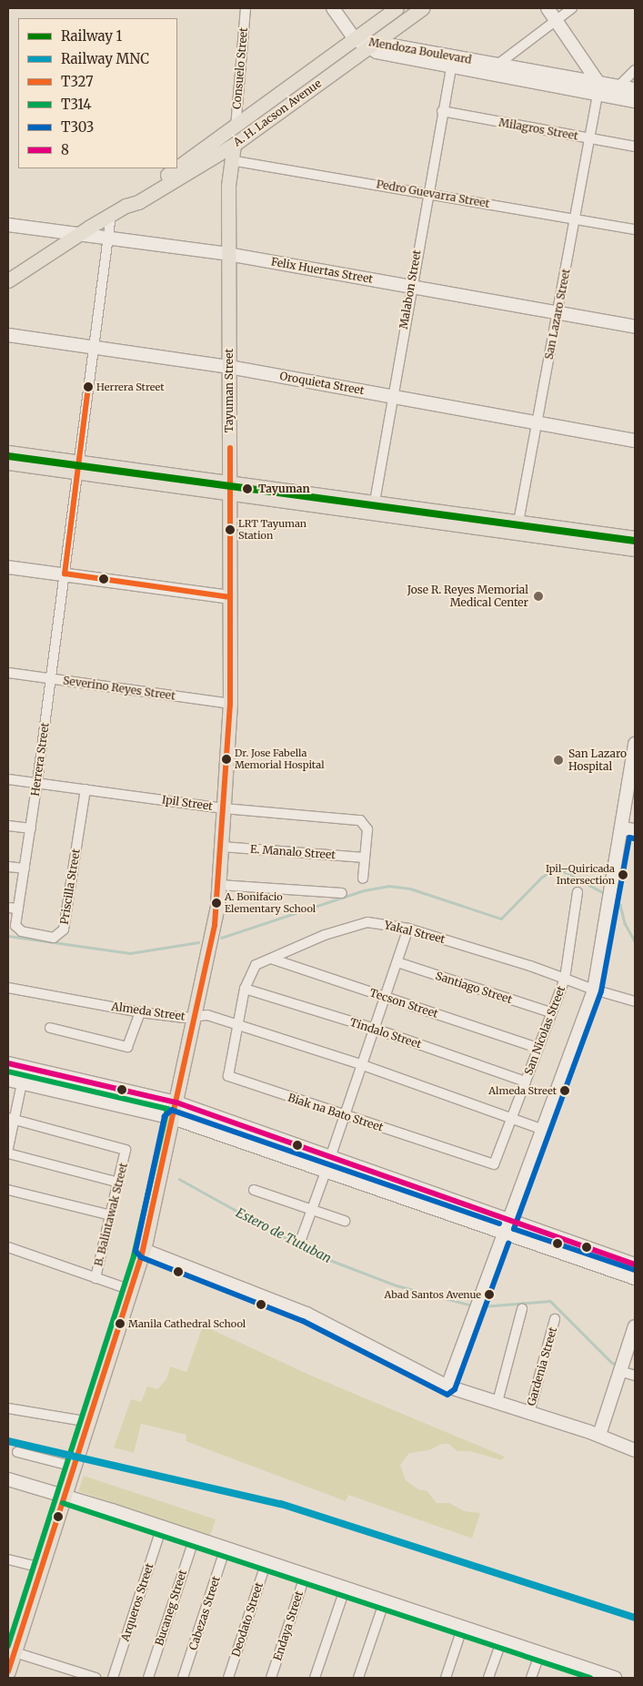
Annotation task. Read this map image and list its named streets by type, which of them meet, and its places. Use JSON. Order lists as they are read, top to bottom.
{
  "streets": {
    "main road": ["A. H. Lacson Avenue", "Tayuman Street"],
    "street": [
      "Mendoza Boulevard",
      "Consuelo Street",
      "Milagros Street",
      "Pedro Guevarra Street",
      "Felix Huertas Street",
      "Malabon Street",
      "San Lazaro Street",
      "Oroquieta Street",
      "Severino Reyes Street",
      "Herrera Street",
      "Ipil Street",
      "E. Manalo Street",
      "Priscilla Street",
      "Yakal Street",
      "Santiago Street",
      "Tecson Street",
      "Almeda Street",
      "San Nicolas Street",
      "Tindalo Street",
      "Biak na Bato Street",
      "B. Balintawak Street",
      "Gardenia Street",
      "Arqueros Street",
      "Bucaneg Street",
      "Cabezas Street",
      "Deodato Street",
      "Endaya Street"
    ]
  },
  "crossings": [
    ["Mendoza Boulevard", "A. H. Lacson Avenue"],
    ["Mendoza Boulevard", "Malabon Street"],
    ["Mendoza Boulevard", "San Lazaro Street"],
    ["Consuelo Street", "A. H. Lacson Avenue"],
    ["A. H. Lacson Avenue", "Felix Huertas Street"],
    ["A. H. Lacson Avenue", "Tayuman Street"],
    ["A. H. Lacson Avenue", "Herrera Street"],
    ["Milagros Street", "Malabon Street"],
    ["Milagros Street", "San Lazaro Street"],
    ["Pedro Guevarra Street", "Malabon Street"],
    ["Pedro Guevarra Street", "San Lazaro Street"],
    ["Pedro Guevarra Street", "Tayuman Street"],
    ["Felix Huertas Street", "Malabon Street"],
    ["Felix Huertas Street", "San Lazaro Street"],
    ["Felix Huertas Street", "Tayuman Street"],
    ["Felix Huertas Street", "Herrera Street"],
    ["Malabon Street", "Oroquieta Street"],
    ["San Lazaro Street", "Oroquieta Street"],
    ["Oroquieta Street", "Tayuman Street"],
    ["Oroquieta Street", "Herrera Street"],
    ["Tayuman Street", "Severino Reyes Street"],
    ["Tayuman Street", "Ipil Street"],
    ["Tayuman Street", "E. Manalo Street"],
    ["Tayuman Street", "Almeda Street"],
    ["Severino Reyes Street", "Herrera Street"],
    ["Herrera Street", "Ipil Street"],
    ["Herrera Street", "Priscilla Street"],
    ["Ipil Street", "E. Manalo Street"],
    ["Ipil Street", "Priscilla Street"],
    ["Yakal Street", "Tecson Street"],
    ["Yakal Street", "Almeda Street"],
    ["Yakal Street", "San Nicolas Street"],
    ["Yakal Street", "Tindalo Street"],
    ["Yakal Street", "Biak na Bato Street"],
    ["Santiago Street", "San Nicolas Street"],
    ["Tecson Street", "San Nicolas Street"],
    ["Almeda Street", "San Nicolas Street"],
    ["Almeda Street", "Biak na Bato Street"],
    ["San Nicolas Street", "Tindalo Street"],
    ["San Nicolas Street", "Biak na Bato Street"]
  ],
  "water": ["Estero de Tutuban"],
  "places": [
    "Herrera Street",
    "Tayuman",
    "LRT Tayuman Station",
    "Jose R. Reyes Memorial Medical Center",
    "Dr. Jose Fabella Memorial Hospital",
    "San Lazaro Hospital",
    "Ipil–Quiricada Intersection",
    "A. Bonifacio Elementary School",
    "Almeda Street",
    "Abad Santos Avenue",
    "Manila Cathedral School"
  ],
  "lines": [
    "transit line T327",
    "rail line 1",
    "transit line T303",
    "transit line 8",
    "transit line T314",
    "rail line MNC"
  ],
  "legend": [
    "Railway 1",
    "Railway MNC",
    "T327",
    "T314",
    "T303",
    "8"
  ]
}
